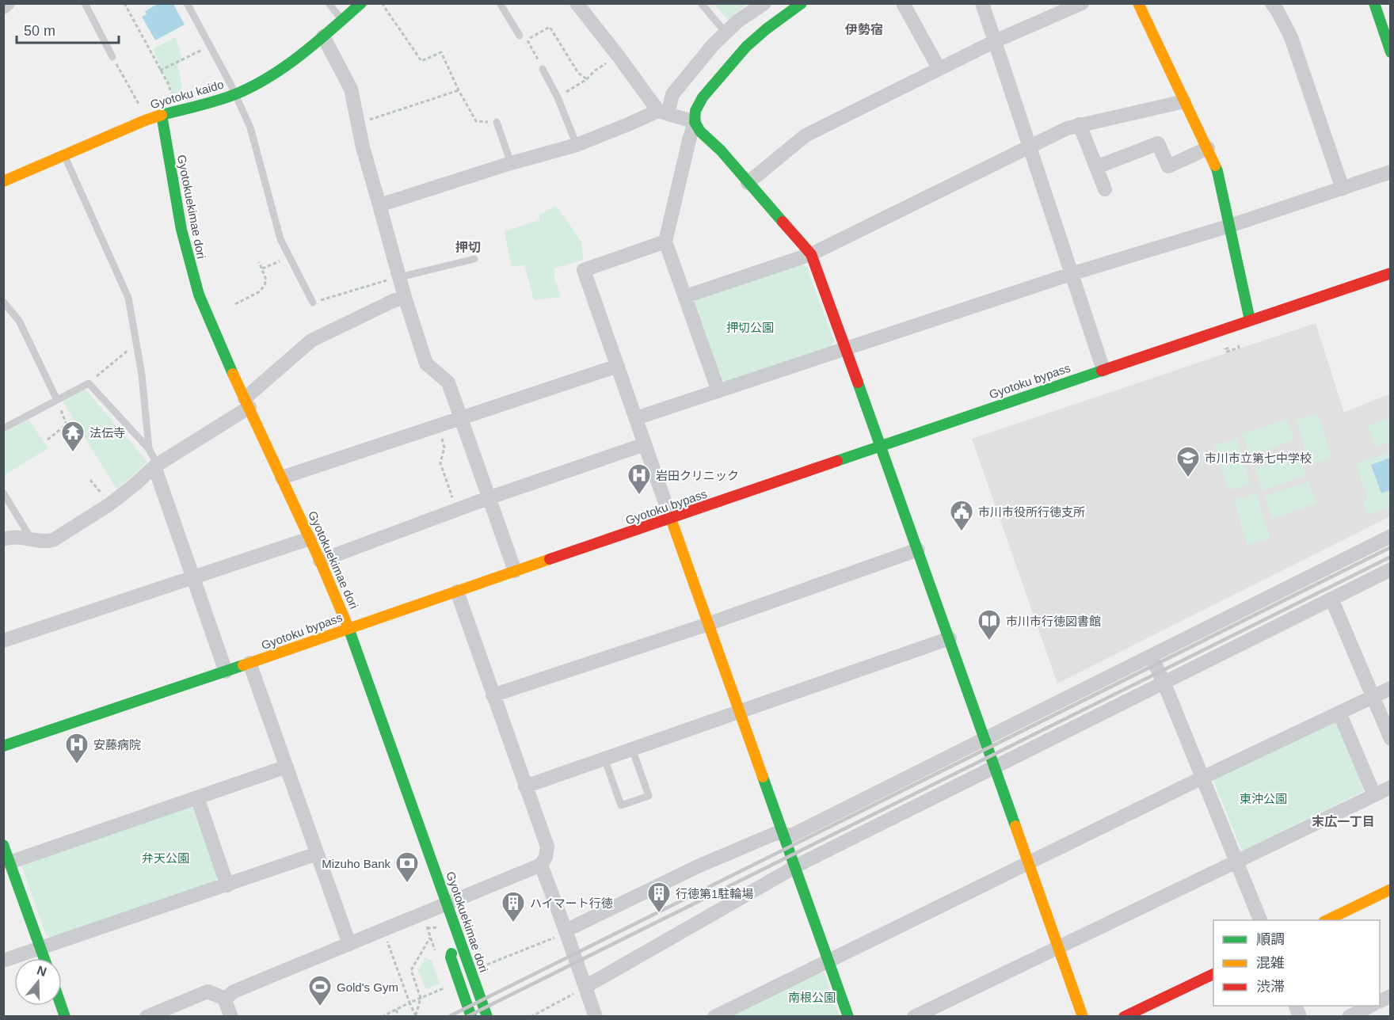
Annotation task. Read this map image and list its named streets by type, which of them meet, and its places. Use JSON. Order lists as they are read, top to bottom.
{
  "streets": {
    "street": ["Gyotoku kaido", "Gyotokuekimae dori", "Gyotoku bypass"]
  },
  "crossings": [
    ["Gyotoku kaido", "Gyotokuekimae dori"],
    ["Gyotokuekimae dori", "Gyotoku bypass"]
  ],
  "districts": ["伊勢宿", "押切", "末広一丁目"],
  "parks": [
    "押切公園",
    "東沖公園",
    "弁天公園",
    "南根公園"
  ],
  "places": {
    "temple": ["法伝寺"],
    "school or university": ["市川市立第七中学校"],
    "hospital": ["岩田クリニック", "安藤病院"],
    "public building": ["市川市役所行徳支所"],
    "library": ["市川市行徳図書館"],
    "bank": ["Mizuho Bank"],
    "building": ["行徳第1駐輪場", "ハイマート行徳"],
    "sports": ["Gold's Gym"]
  },
  "legend": ["順調", "混雑", "渋滞"],
  "scale_bar": "50 m",
  "north": "top"
}
